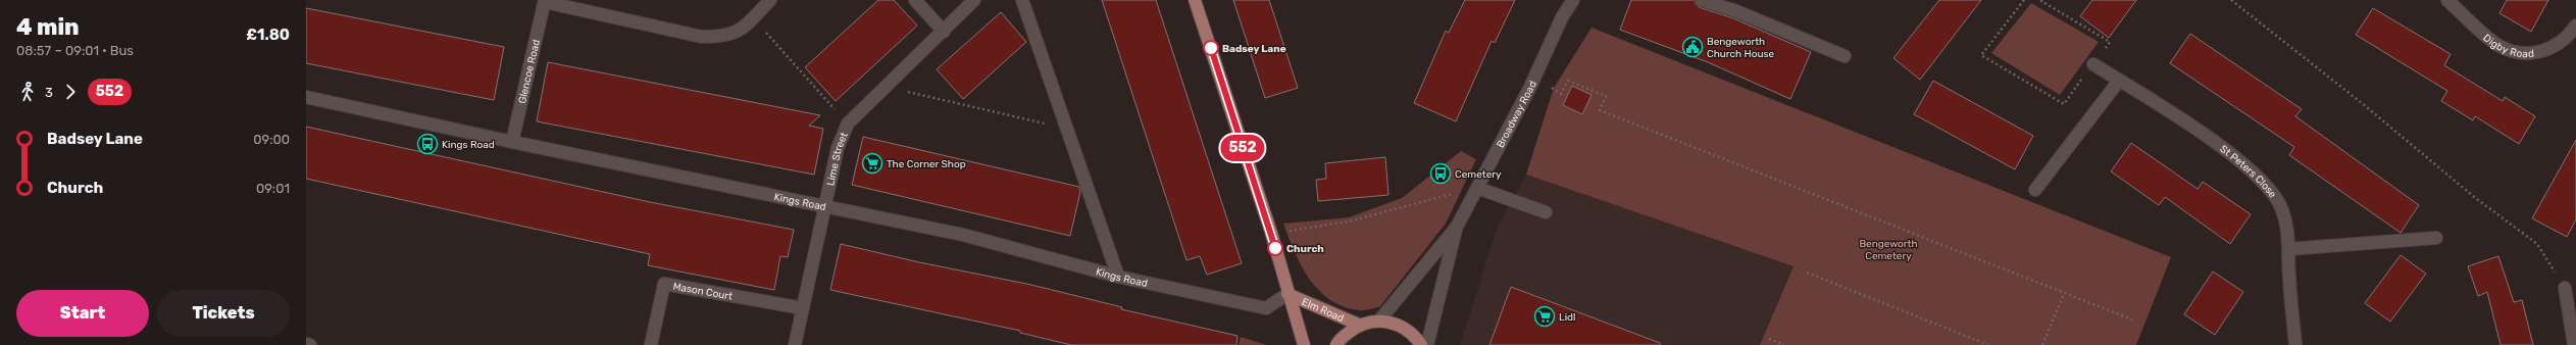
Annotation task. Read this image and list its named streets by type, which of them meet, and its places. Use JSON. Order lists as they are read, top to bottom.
{
  "streets": {
    "main road": ["Elm Road"],
    "street": [
      "Digby Road",
      "Glencoe Road",
      "Broadway Road",
      "Lime Street",
      "St Peters Close",
      "Kings Road",
      "Mason Court"
    ]
  },
  "crossings": [
    ["Glencoe Road", "Kings Road"],
    ["Lime Street", "Kings Road"],
    ["Lime Street", "Mason Court"],
    ["Kings Road", "Elm Road"]
  ],
  "parks": ["Bengeworth Cemetery"],
  "places": {
    "public building": ["Bengeworth Church House"],
    "other": ["Badsey Lane", "Church"],
    "bus stop": ["Kings Road", "Cemetery"],
    "supermarket": ["The Corner Shop", "Lidl"]
  },
  "lines": ["bus line 552"],
  "page": {
    "heading": ["4 min", "08:57 – 09:01 · Bus", "£1.80"],
    "on_map": "552",
    "legs": ["3", "552"],
    "list": [
      {
        "name": "Badsey Lane",
        "value": "09:00"
      },
      {
        "name": "Church",
        "value": "09:01"
      }
    ],
    "buttons": ["Start", "Tickets"]
  }
}
